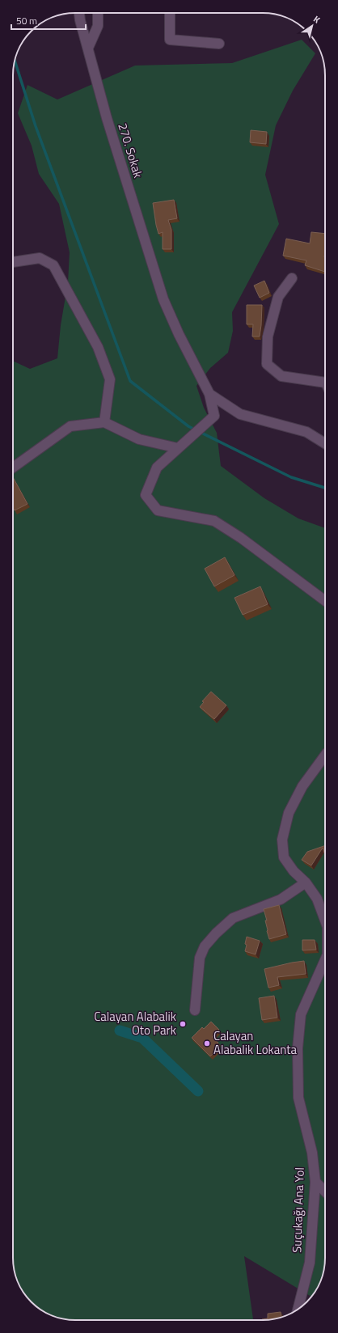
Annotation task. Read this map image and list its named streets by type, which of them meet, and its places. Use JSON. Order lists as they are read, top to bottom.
{
  "streets": {
    "street": ["270. Sokak", "Suçukağı Ana Yol"]
  },
  "places": ["Calayan Alabalik Oto Park", "Calayan Alabalik Lokanta"],
  "scale_bar": "50 m",
  "north": "top right"
}
